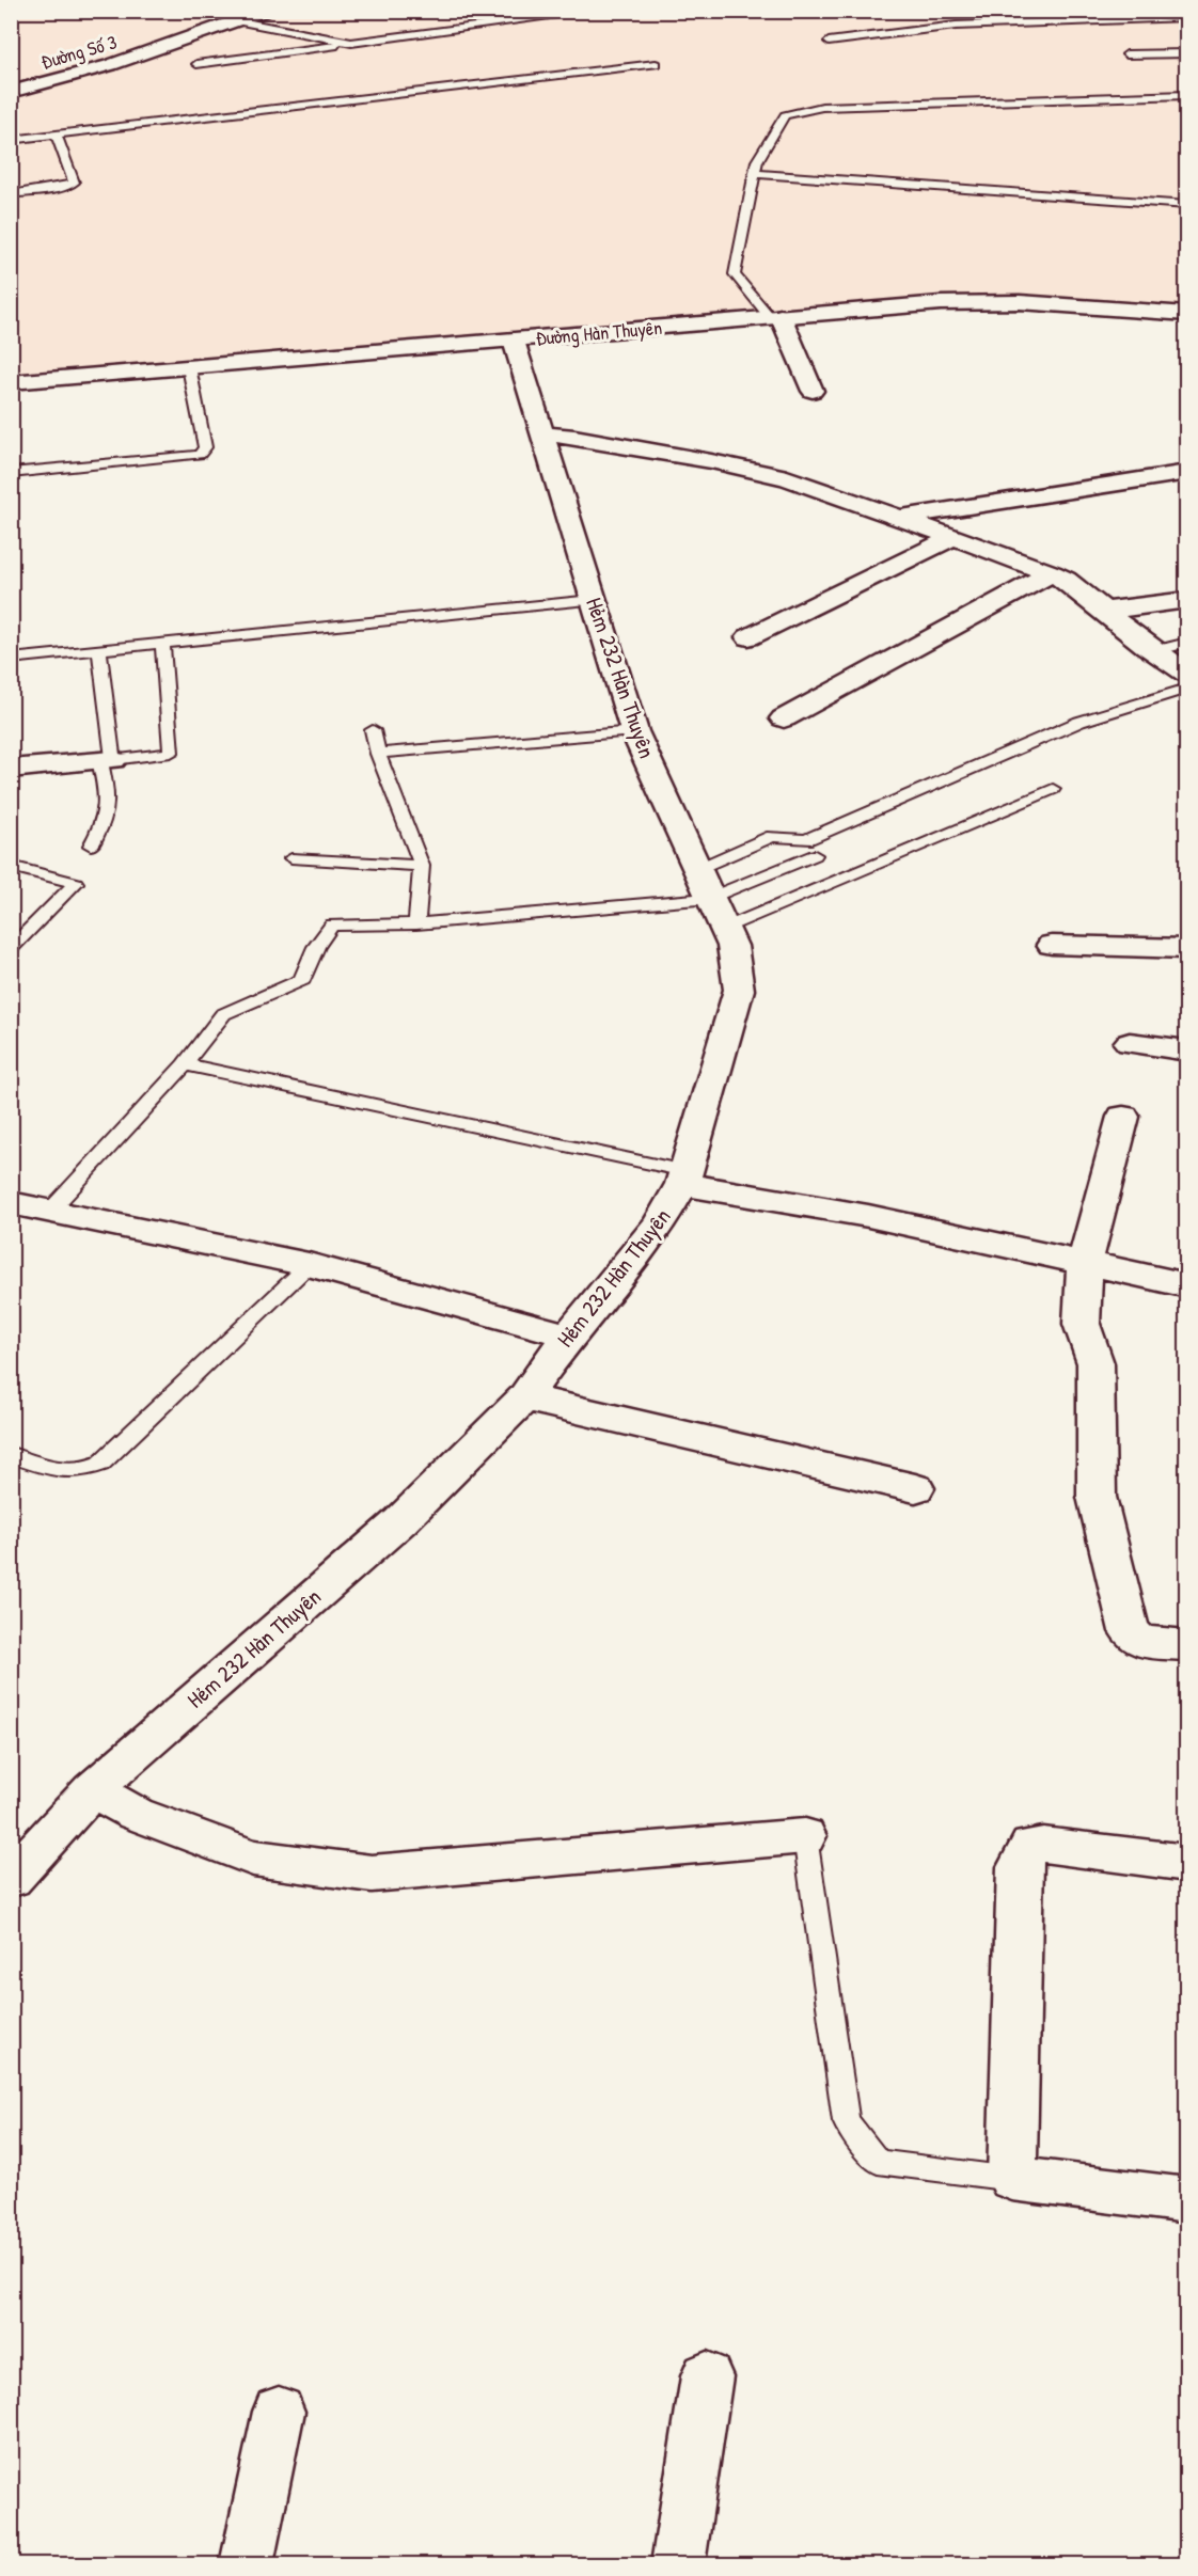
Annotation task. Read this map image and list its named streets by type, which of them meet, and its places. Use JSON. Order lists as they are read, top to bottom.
{
  "streets": {
    "street": ["Đường Số 3", "Đường Hàn Thuyên", "Hẻm 232 Hàn Thuyên"]
  },
  "crossings": [
    ["Đường Hàn Thuyên", "Hẻm 232 Hàn Thuyên"]
  ]
}
